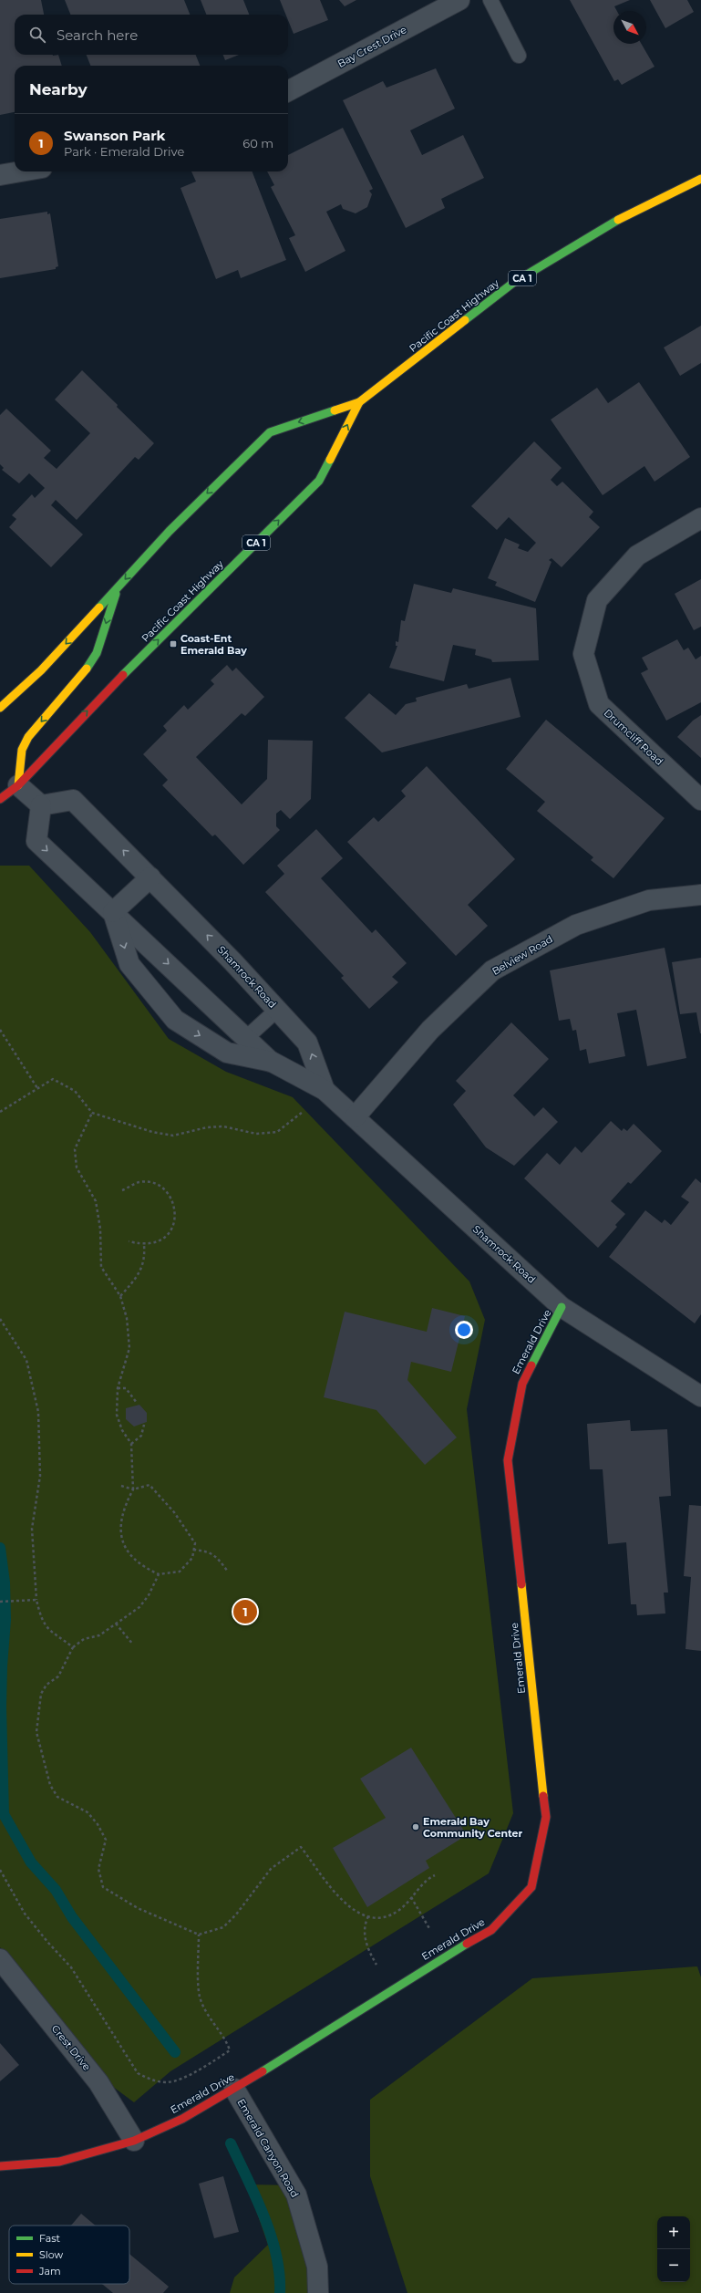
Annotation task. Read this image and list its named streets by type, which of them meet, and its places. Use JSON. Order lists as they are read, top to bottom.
{
  "streets": {
    "main road": ["CA 1", "Pacific Coast Highway", "Emerald Drive"],
    "street": [
      "Bay Crest Drive",
      "Drumcliff Road",
      "Belview Road",
      "Shamrock Road",
      "Crest Drive",
      "Emerald Canyon Road"
    ]
  },
  "crossings": [
    ["Belview Road", "Shamrock Road"],
    ["Shamrock Road", "Emerald Drive"],
    ["Emerald Drive", "Crest Drive"],
    ["Emerald Drive", "Emerald Canyon Road"]
  ],
  "places": {
    "transit": ["Coast-Ent Emerald Bay"],
    "other": ["Emerald Bay Community Center"]
  },
  "legend": ["Fast", "Slow", "Jam"],
  "north": "bottom right",
  "page": {
    "search": "Search here",
    "heading": "Nearby",
    "list": [
      {
        "mark": "1",
        "name": "Swanson Park",
        "note": "Park · Emerald Drive",
        "value": "60 m"
      }
    ],
    "pins": "1",
    "map_buttons": ["+", "−"]
  }
}
